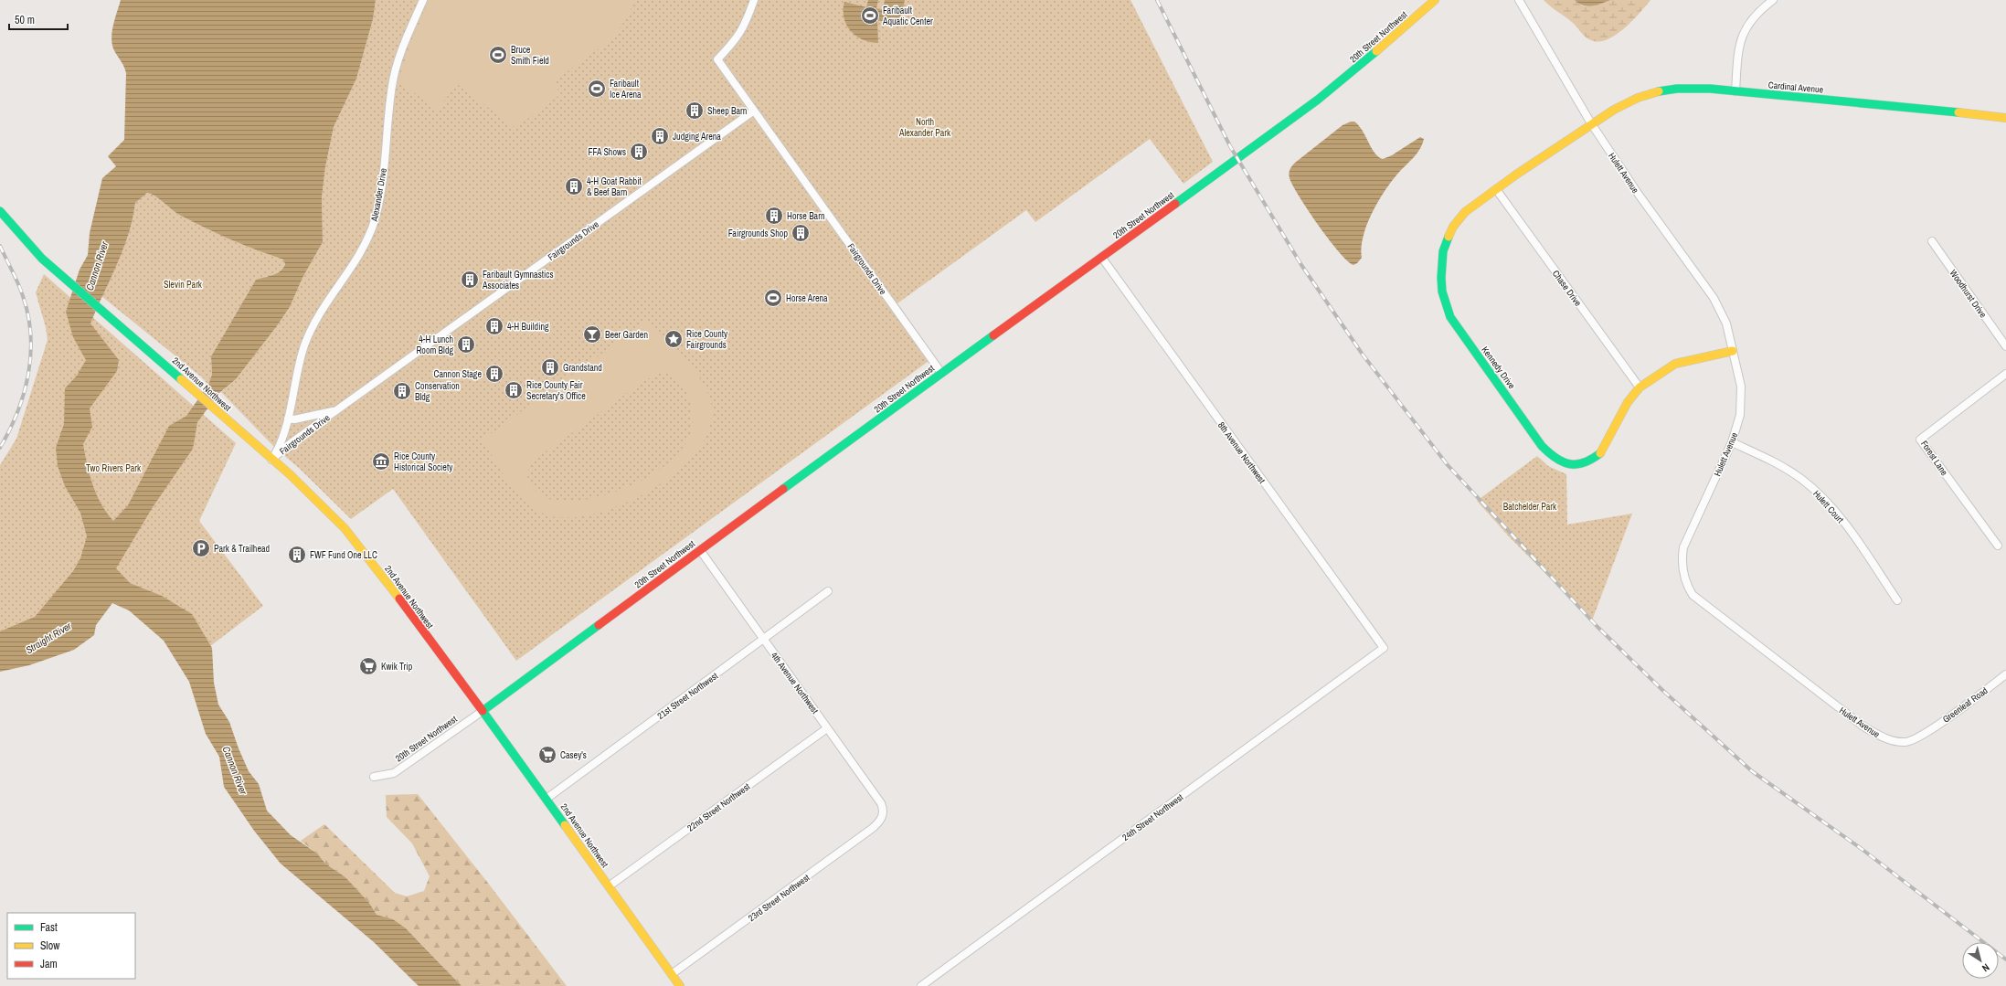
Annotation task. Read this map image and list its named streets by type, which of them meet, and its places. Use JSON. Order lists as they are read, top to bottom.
{
  "streets": {
    "main road": [
      "20th Street Northwest",
      "Cardinal Avenue",
      "Kennedy Drive",
      "2nd Avenue Northwest"
    ],
    "street": [
      "Hulett Avenue",
      "Alexander Drive",
      "Fairgrounds Drive",
      "Chase Drive",
      "Woodhurst Drive",
      "8th Avenue Northwest",
      "Forest Lane",
      "Hulett Court",
      "4th Avenue Northwest",
      "21st Street Northwest",
      "Greenleaf Road",
      "22nd Street Northwest",
      "24th Street Northwest",
      "23rd Street Northwest"
    ]
  },
  "crossings": [
    ["20th Street Northwest", "Fairgrounds Drive"],
    ["20th Street Northwest", "2nd Avenue Northwest"],
    ["20th Street Northwest", "8th Avenue Northwest"],
    ["20th Street Northwest", "4th Avenue Northwest"],
    ["Cardinal Avenue", "Hulett Avenue"],
    ["Cardinal Avenue", "Kennedy Drive"],
    ["Hulett Avenue", "Kennedy Drive"],
    ["Hulett Avenue", "Hulett Court"],
    ["Hulett Avenue", "Greenleaf Road"],
    ["Alexander Drive", "Fairgrounds Drive"],
    ["Alexander Drive", "2nd Avenue Northwest"],
    ["Fairgrounds Drive", "2nd Avenue Northwest"],
    ["Chase Drive", "Kennedy Drive"],
    ["2nd Avenue Northwest", "21st Street Northwest"],
    ["2nd Avenue Northwest", "22nd Street Northwest"],
    ["2nd Avenue Northwest", "23rd Street Northwest"],
    ["8th Avenue Northwest", "24th Street Northwest"],
    ["4th Avenue Northwest", "21st Street Northwest"],
    ["4th Avenue Northwest", "22nd Street Northwest"],
    ["4th Avenue Northwest", "23rd Street Northwest"]
  ],
  "water": ["Cannon River", "Straight River"],
  "parks": [
    "North Alexander Park",
    "Slevin Park",
    "Two Rivers Park",
    "Batchelder Park"
  ],
  "places": {
    "sports": [
      "Faribault Aquatic Center",
      "Bruce Smith Field",
      "Faribault Ice Arena",
      "Horse Arena"
    ],
    "building": [
      "Sheep Barn",
      "Judging Arena",
      "FFA Shows",
      "4-H Goat Rabbit & Beef Barn",
      "Horse Barn",
      "Fairgrounds Shop",
      "Faribault Gymnastics Associates",
      "4-H Building",
      "4-H Lunch Room Bldg",
      "Grandstand",
      "Cannon Stage",
      "Rice County Fair Secretary's Office",
      "Conservation Bldg",
      "FWF Fund One LLC"
    ],
    "bar": ["Beer Garden"],
    "place": ["Rice County Fairgrounds"],
    "museum": ["Rice County Historical Society"],
    "parking": ["Park & Trailhead"],
    "supermarket": ["Kwik Trip", "Casey's"]
  },
  "legend": ["Fast", "Slow", "Jam"],
  "scale_bar": "50 m",
  "north": "bottom right"
}
